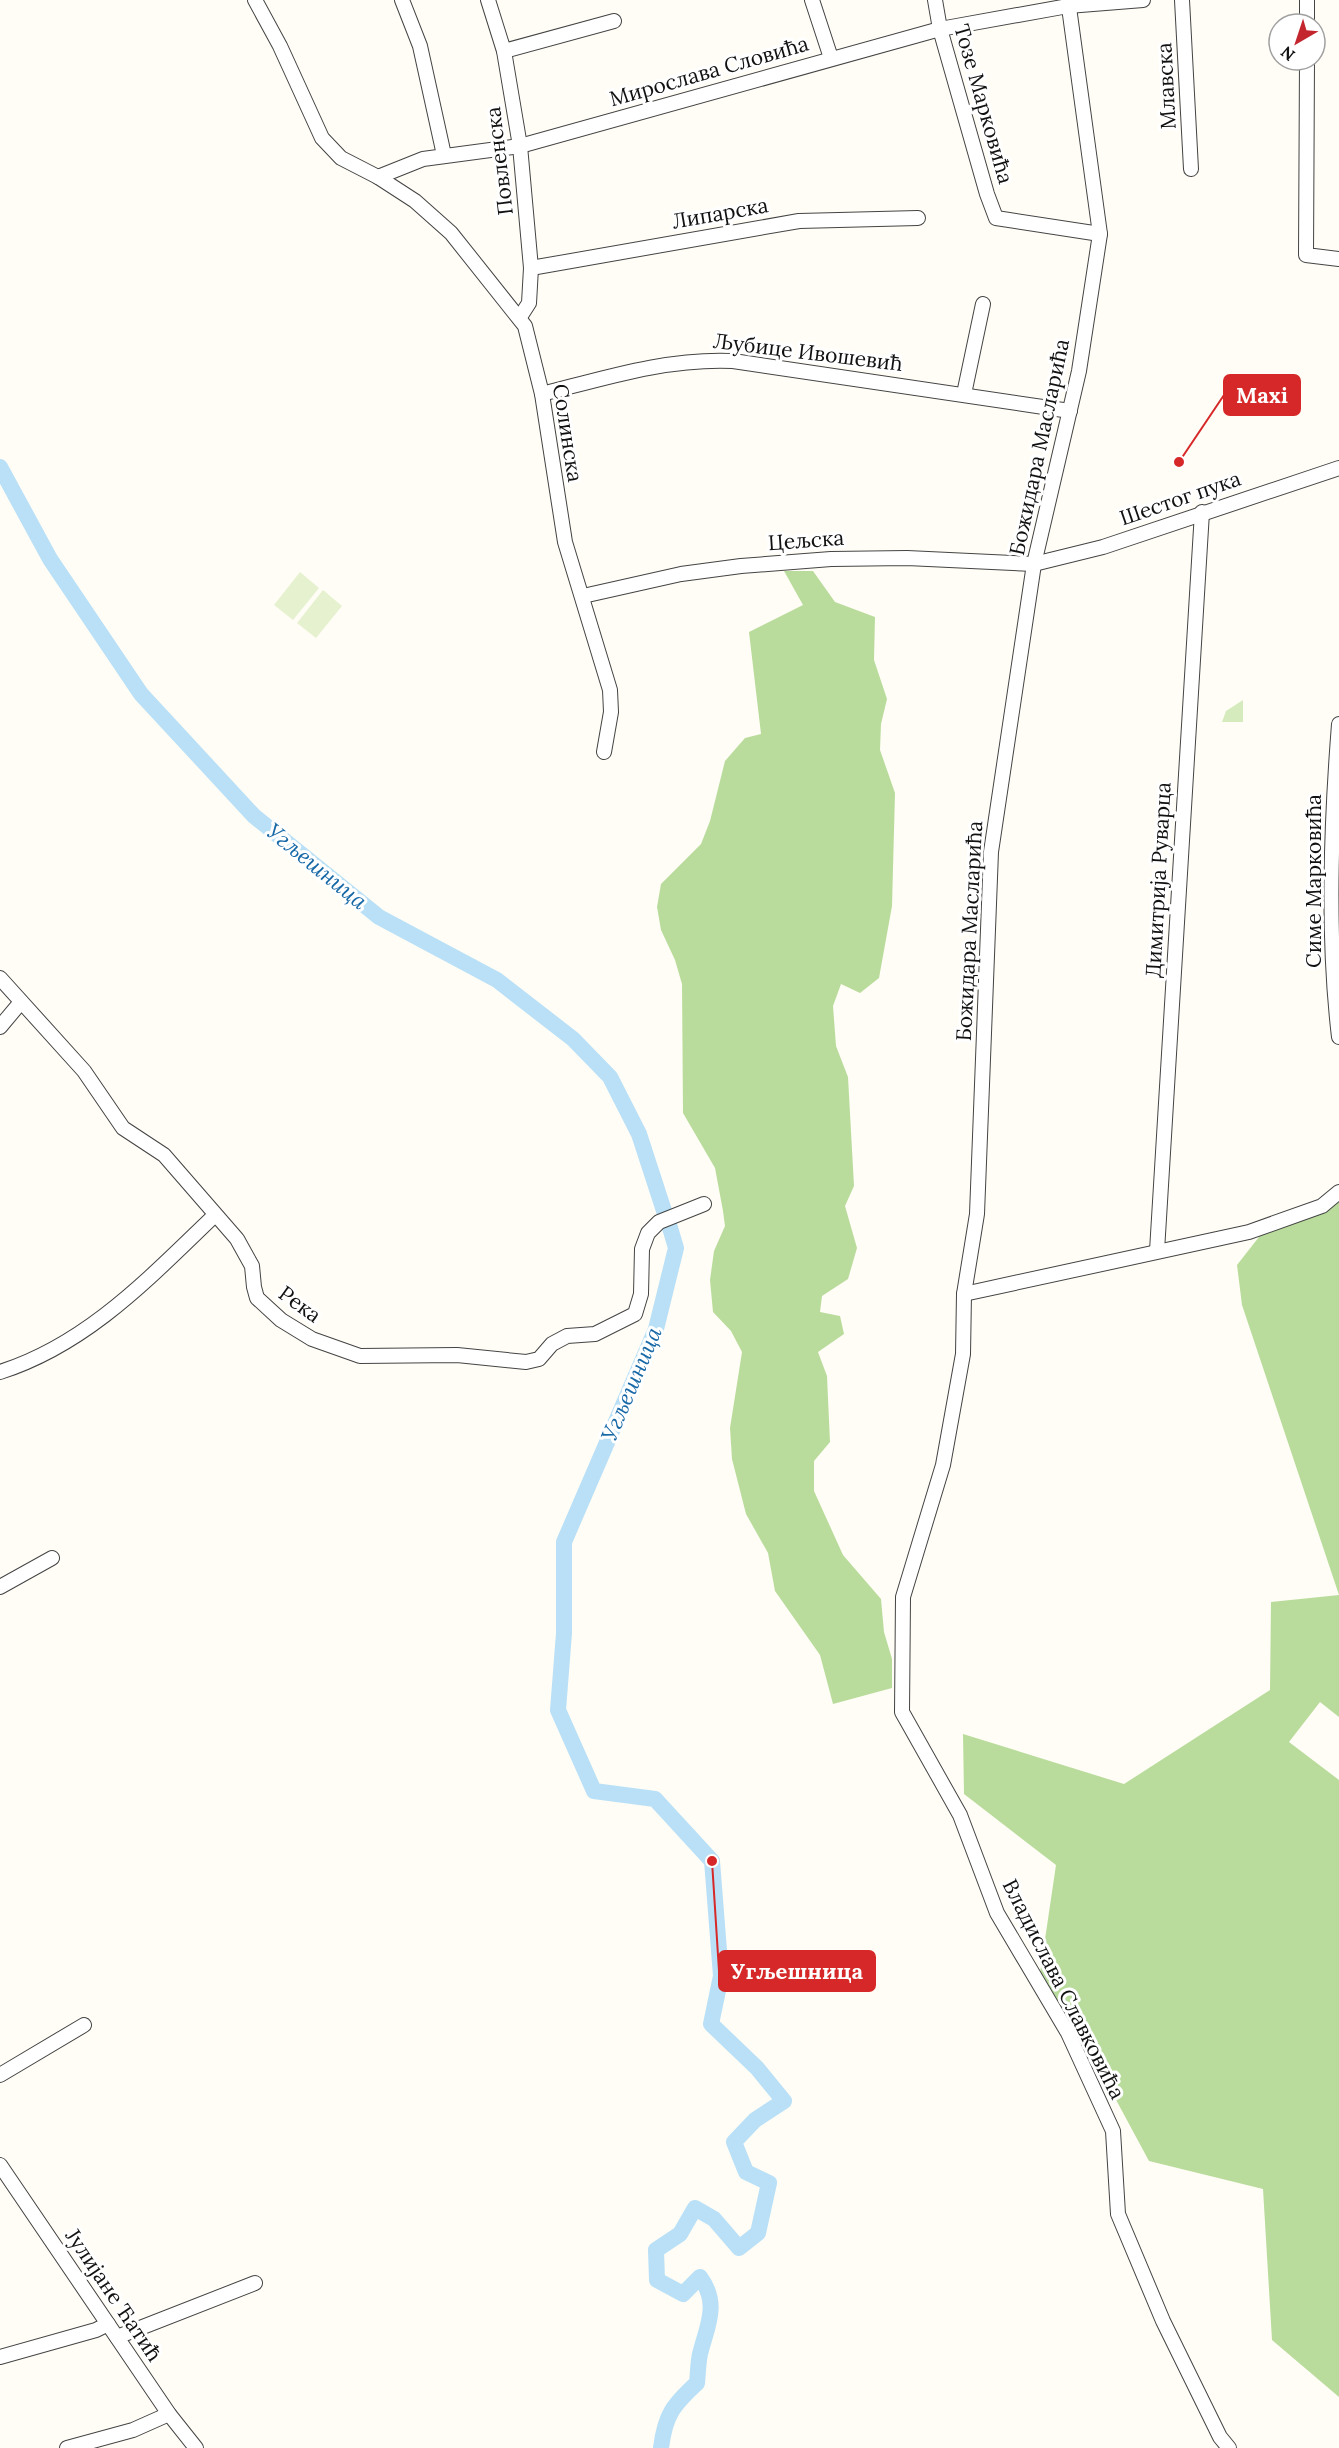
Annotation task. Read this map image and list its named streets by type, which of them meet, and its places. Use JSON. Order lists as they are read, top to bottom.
{
  "streets": {
    "street": [
      "Мирослава Словића",
      "Млавска",
      "Тозе Марковића",
      "Повленска",
      "Липарска",
      "Љубице Ивошевић",
      "Солинска",
      "Божидара Масларића",
      "Шестог пука",
      "Цељска",
      "Димитрија Руварца",
      "Симе Марковића",
      "Река",
      "Владислава Славковића",
      "Јулијане Ћатић"
    ]
  },
  "crossings": [
    ["Мирослава Словића", "Тозе Марковића"],
    ["Мирослава Словића", "Повленска"],
    ["Мирослава Словића", "Божидара Масларића"],
    ["Тозе Марковића", "Божидара Масларића"],
    ["Повленска", "Липарска"],
    ["Повленска", "Солинска"],
    ["Љубице Ивошевић", "Солинска"],
    ["Љубице Ивошевић", "Божидара Масларића"],
    ["Солинска", "Цељска"],
    ["Божидара Масларића", "Шестог пука"],
    ["Божидара Масларића", "Цељска"],
    ["Божидара Масларића", "Владислава Славковића"],
    ["Шестог пука", "Цељска"],
    ["Шестог пука", "Димитрија Руварца"]
  ],
  "water": ["Угљешница"],
  "places": ["Maxi", "Угљешница"],
  "north": "bottom left"
}
